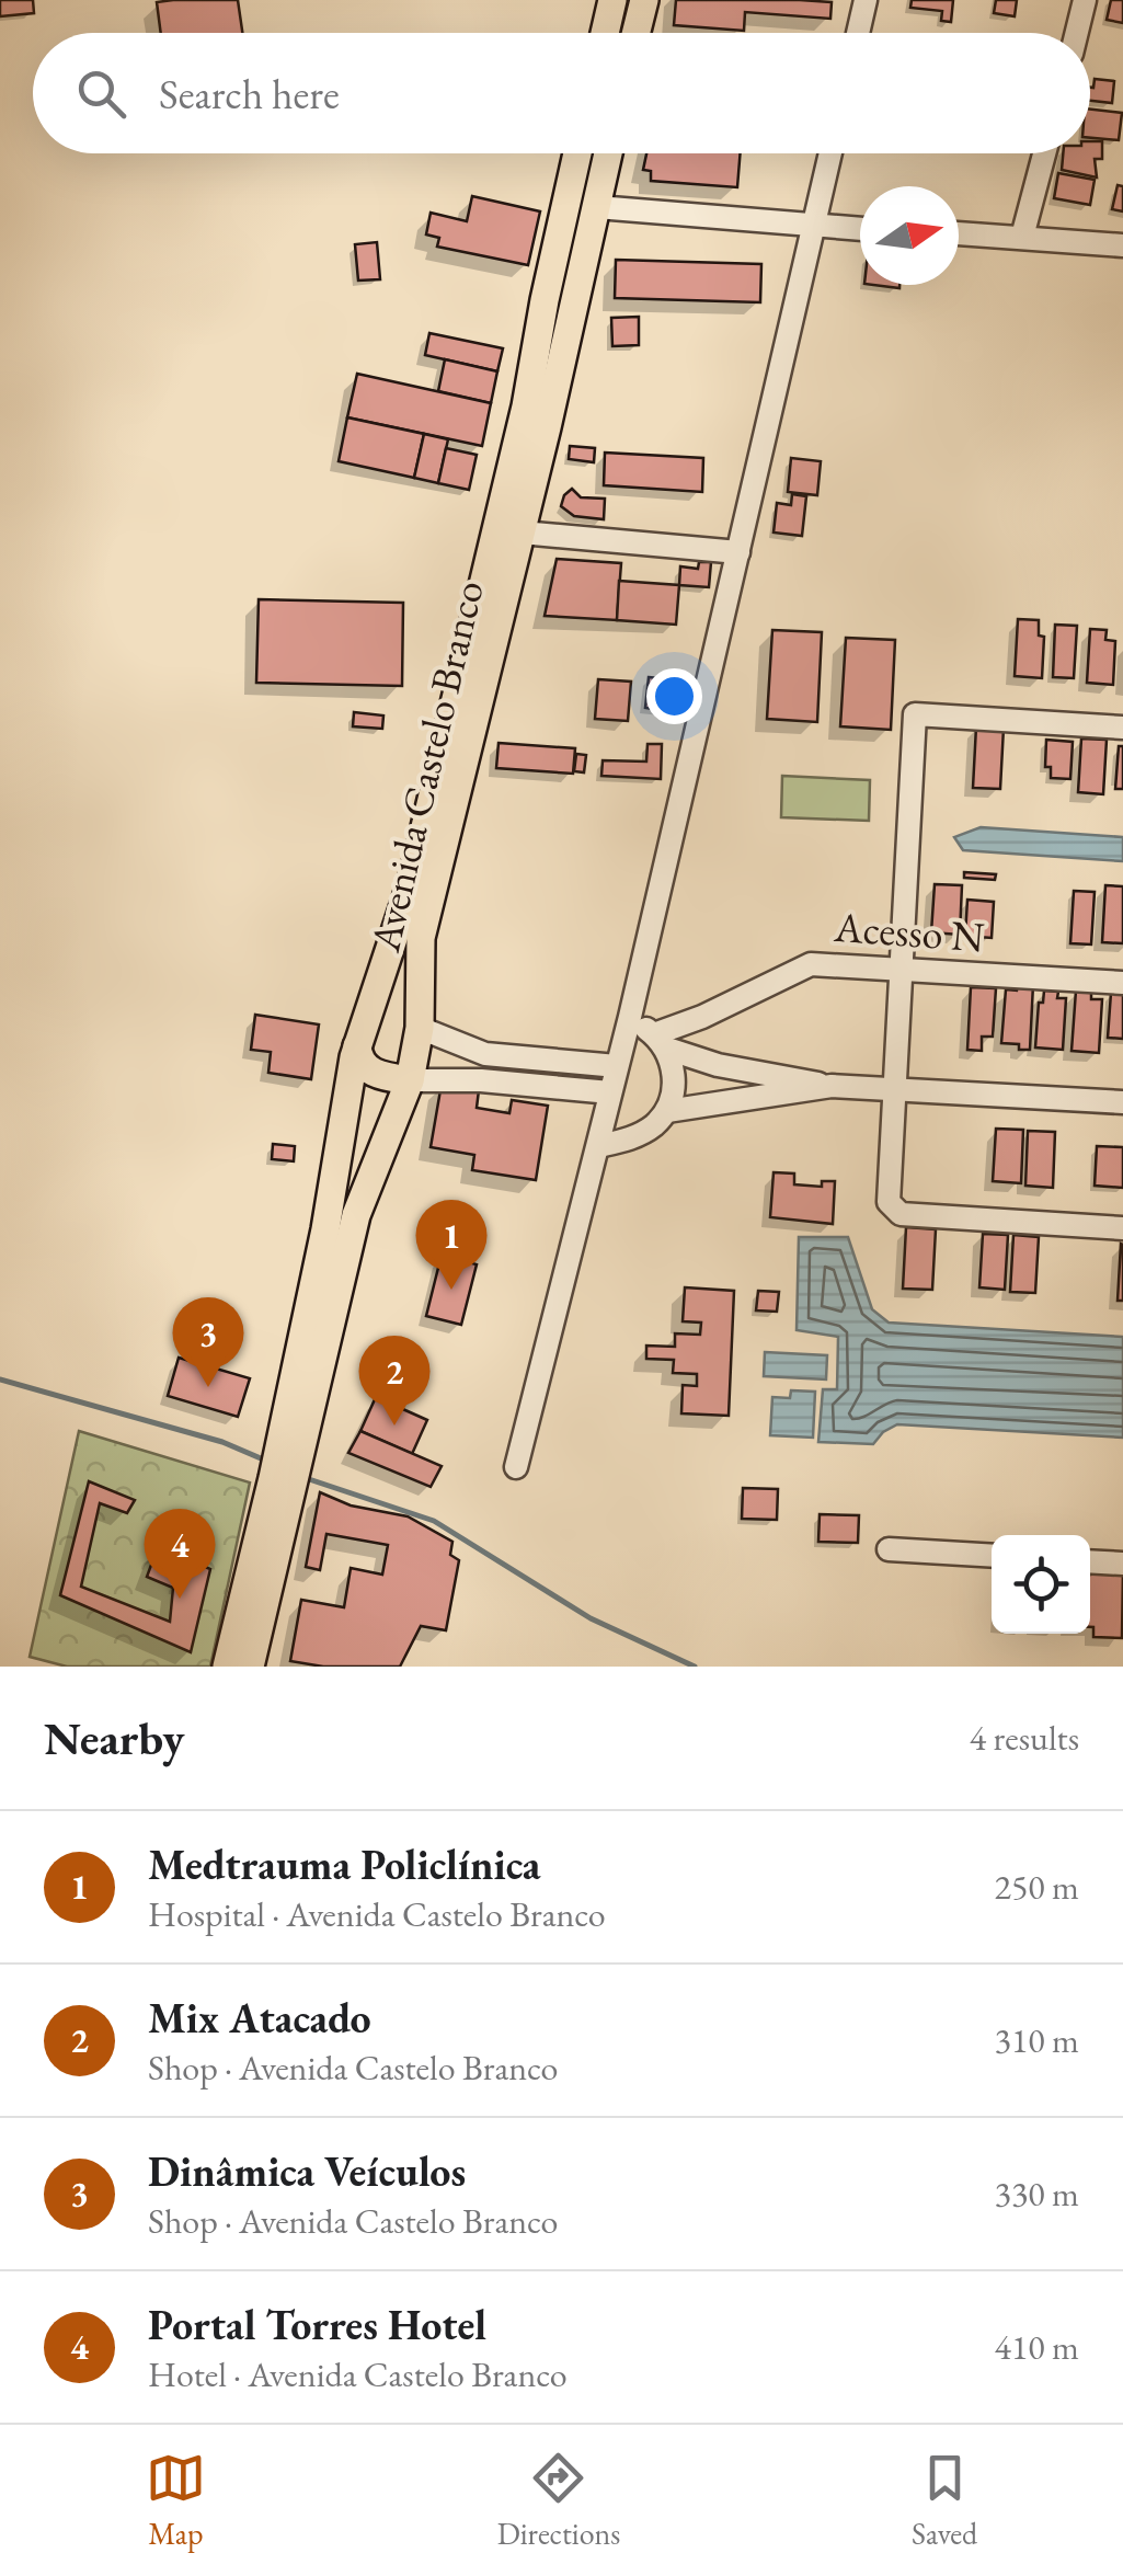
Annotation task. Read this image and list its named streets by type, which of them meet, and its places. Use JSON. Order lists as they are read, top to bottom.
{
  "streets": {
    "main road": ["Avenida Castelo Branco"],
    "street": ["Acesso N"]
  },
  "north": "right",
  "page": {
    "search": "Search here",
    "pins": [
      "1",
      "3",
      "2",
      "4"
    ],
    "heading": ["Nearby", "4 results"],
    "list": [
      {
        "mark": "1",
        "name": "Medtrauma Policlínica",
        "note": "Hospital · Avenida Castelo Branco",
        "value": "250 m"
      },
      {
        "mark": "2",
        "name": "Mix Atacado",
        "note": "Shop · Avenida Castelo Branco",
        "value": "310 m"
      },
      {
        "mark": "3",
        "name": "Dinâmica Veículos",
        "note": "Shop · Avenida Castelo Branco",
        "value": "330 m"
      },
      {
        "mark": "4",
        "name": "Portal Torres Hotel",
        "note": "Hotel · Avenida Castelo Branco",
        "value": "410 m"
      }
    ],
    "nav": ["Map", "Directions", "Saved"]
  }
}
